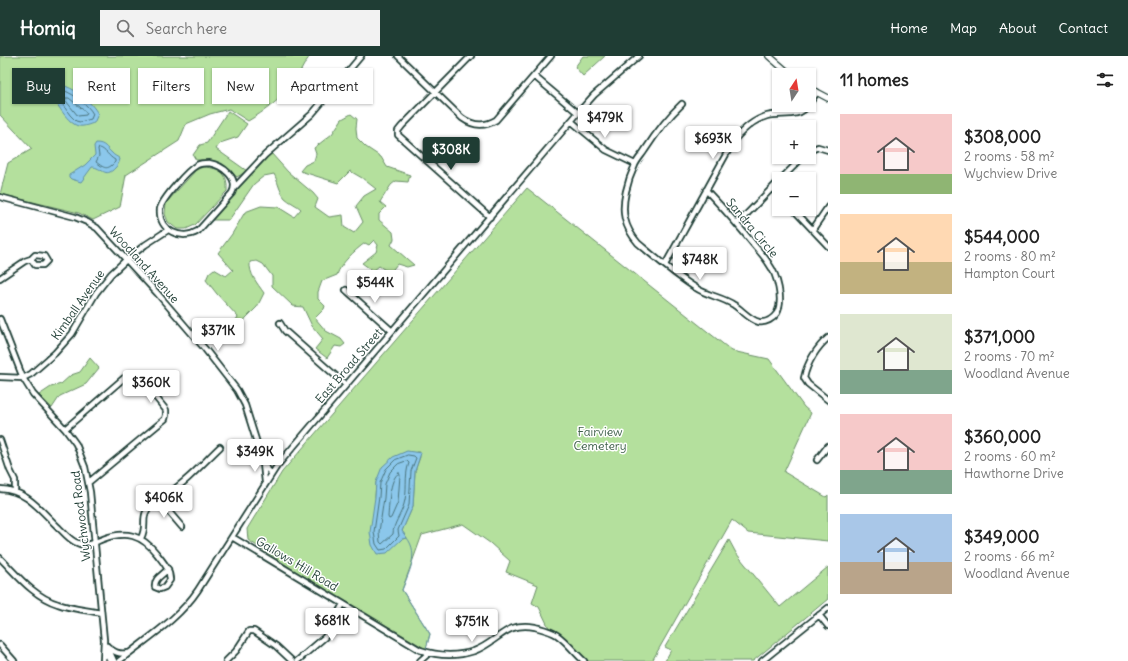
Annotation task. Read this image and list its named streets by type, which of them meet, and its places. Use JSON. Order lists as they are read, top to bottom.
{
  "streets": {
    "street": [
      "Sandra Circle",
      "Woodland Avenue",
      "Kimball Avenue",
      "East Broad Street",
      "Wychwood Road",
      "Gallows Hill Road"
    ]
  },
  "crossings": [
    ["Woodland Avenue", "Kimball Avenue"],
    ["Woodland Avenue", "East Broad Street"],
    ["Kimball Avenue", "Wychwood Road"],
    ["East Broad Street", "Gallows Hill Road"]
  ],
  "parks": ["Fairview Cemetery"],
  "north": "top",
  "page": {
    "header": "Homiq",
    "search": "Search here",
    "nav": [
      "Home",
      "Map",
      "About",
      "Contact"
    ],
    "heading": "11 homes",
    "map_buttons": ["+", "−"],
    "chip": [
      "Buy",
      "Rent",
      "Filters",
      "New",
      "Apartment"
    ],
    "list": [
      {
        "name": "$308,000",
        "note": "2 rooms · 58 m² · Wychview Drive"
      },
      {
        "name": "$544,000",
        "note": "2 rooms · 80 m² · Hampton Court"
      },
      {
        "name": "$371,000",
        "note": "2 rooms · 70 m² · Woodland Avenue"
      },
      {
        "name": "$360,000",
        "note": "2 rooms · 60 m² · Hawthorne Drive"
      },
      {
        "name": "$349,000",
        "note": "2 rooms · 66 m² · Woodland Avenue"
      }
    ],
    "price": [
      "$479K",
      "$693K",
      "$308K",
      "$748K",
      "$544K",
      "$371K",
      "$360K",
      "$349K",
      "$406K",
      "$681K",
      "$751K"
    ]
  }
}
